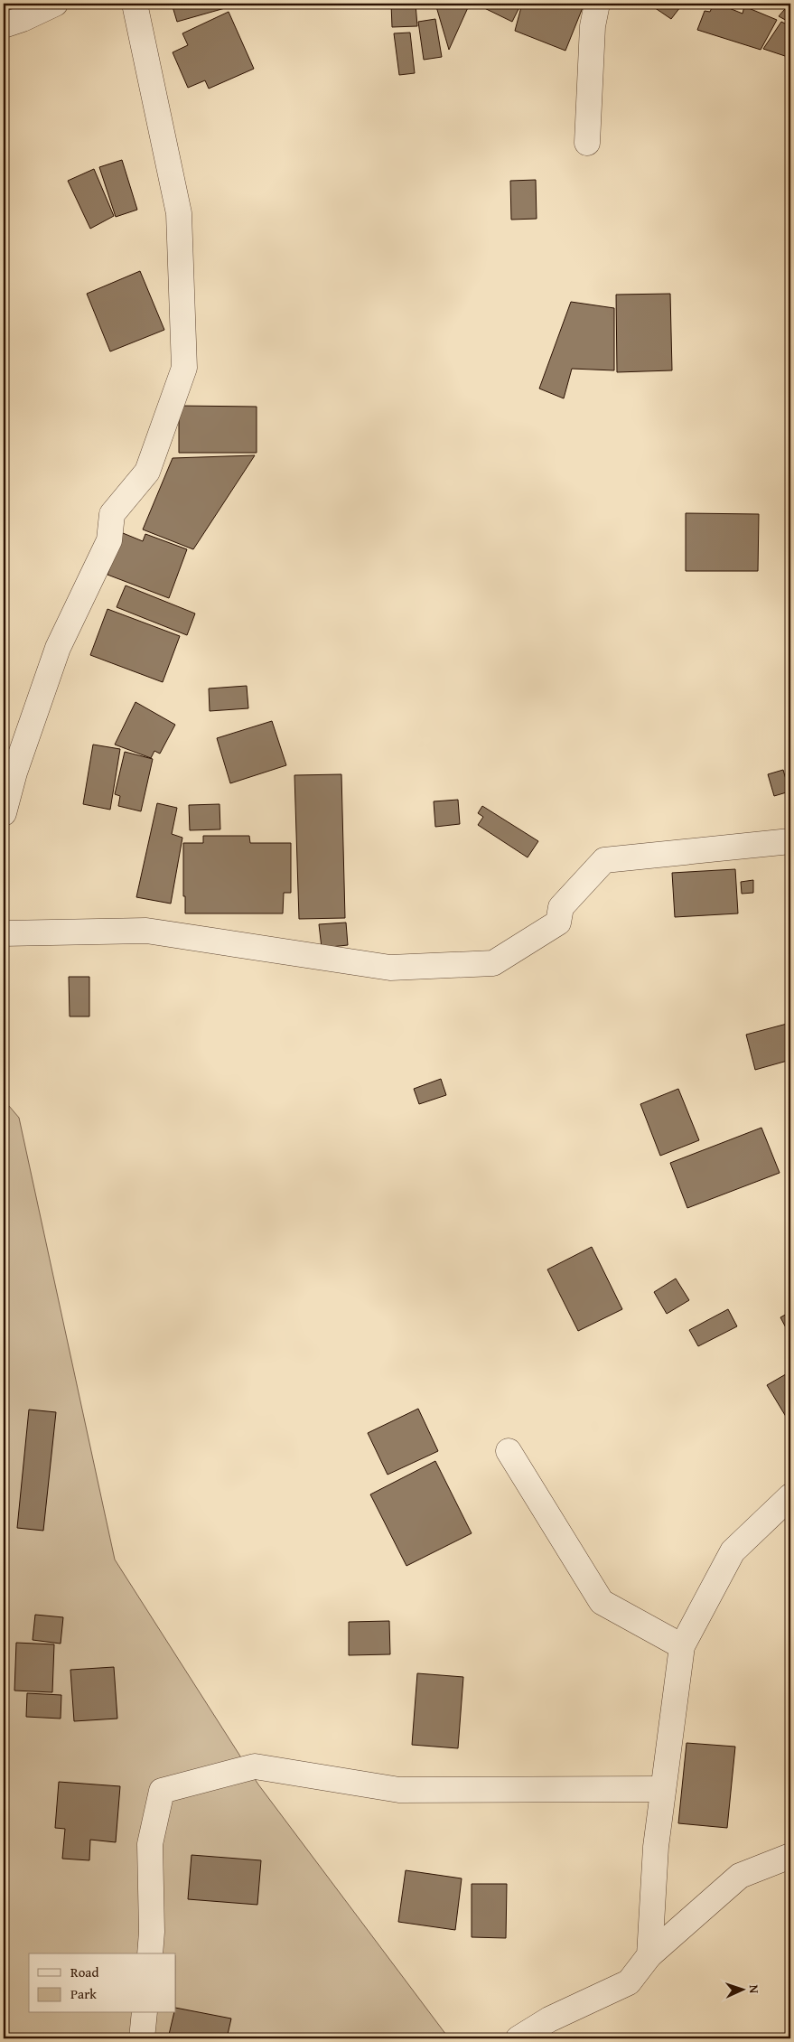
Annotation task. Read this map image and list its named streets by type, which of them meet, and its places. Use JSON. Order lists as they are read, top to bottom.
{
  "legend": ["Road", "Park"],
  "north": "right"
}
